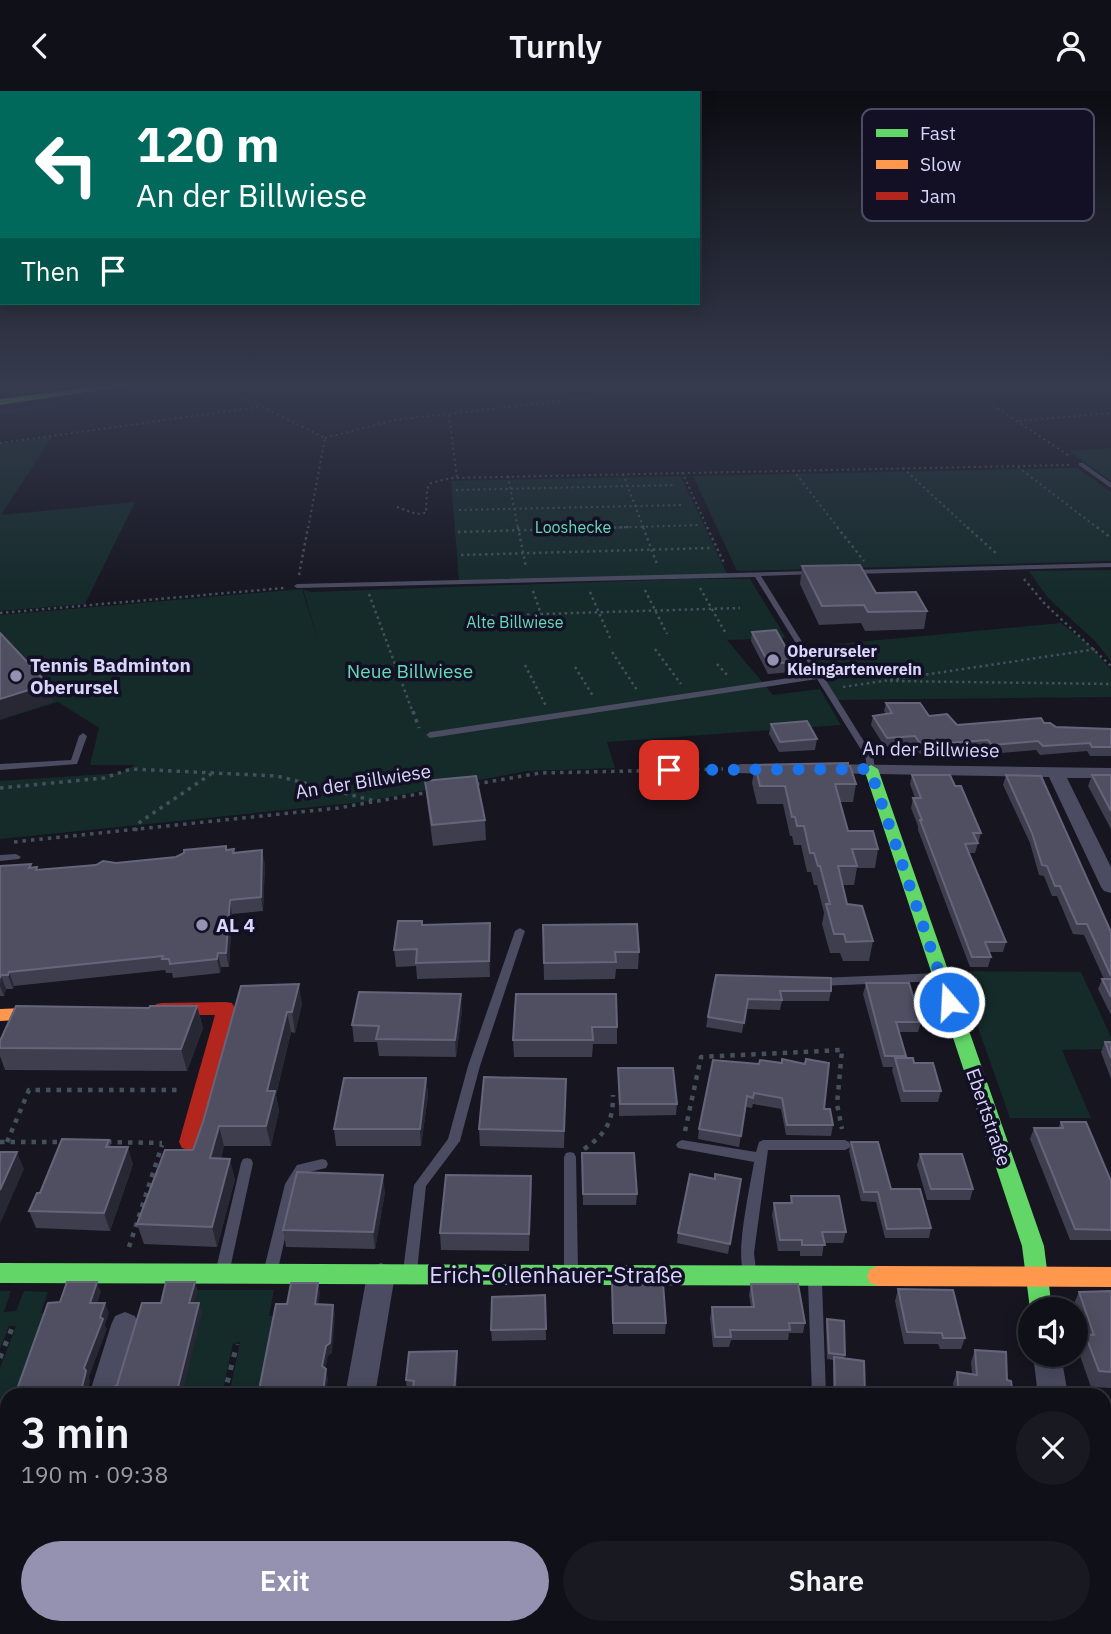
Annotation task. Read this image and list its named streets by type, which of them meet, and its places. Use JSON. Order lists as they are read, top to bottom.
{
  "streets": {
    "main road": ["Ebertstraße", "Erich-Ollenhauer-Straße"],
    "street": ["An der Billwiese"]
  },
  "crossings": [
    ["An der Billwiese", "Ebertstraße"],
    ["Ebertstraße", "Erich-Ollenhauer-Straße"]
  ],
  "parks": ["Looshecke", "Alte Billwiese", "Neue Billwiese"],
  "places": ["Oberurseler Kleingartenverein", "Tennis Badminton Oberursel", "AL 4"],
  "legend": ["Fast", "Slow", "Jam"],
  "page": {
    "header": "Turnly",
    "turn": ["120 m", "An der Billwiese"],
    "then": "Then",
    "heading": ["3 min", "190 m · 09:38"],
    "buttons": ["Exit", "Share"]
  }
}
